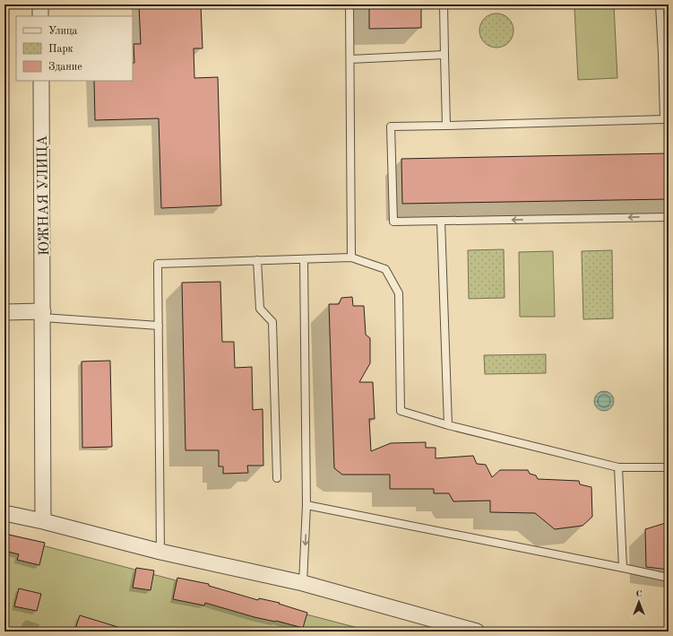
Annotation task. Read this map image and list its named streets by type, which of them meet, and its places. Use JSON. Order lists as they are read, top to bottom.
{
  "streets": {
    "street": ["ЮЖНАЯ УЛИЦА"]
  },
  "legend": ["Улица", "Парк", "Здание"],
  "north": "top"
}
